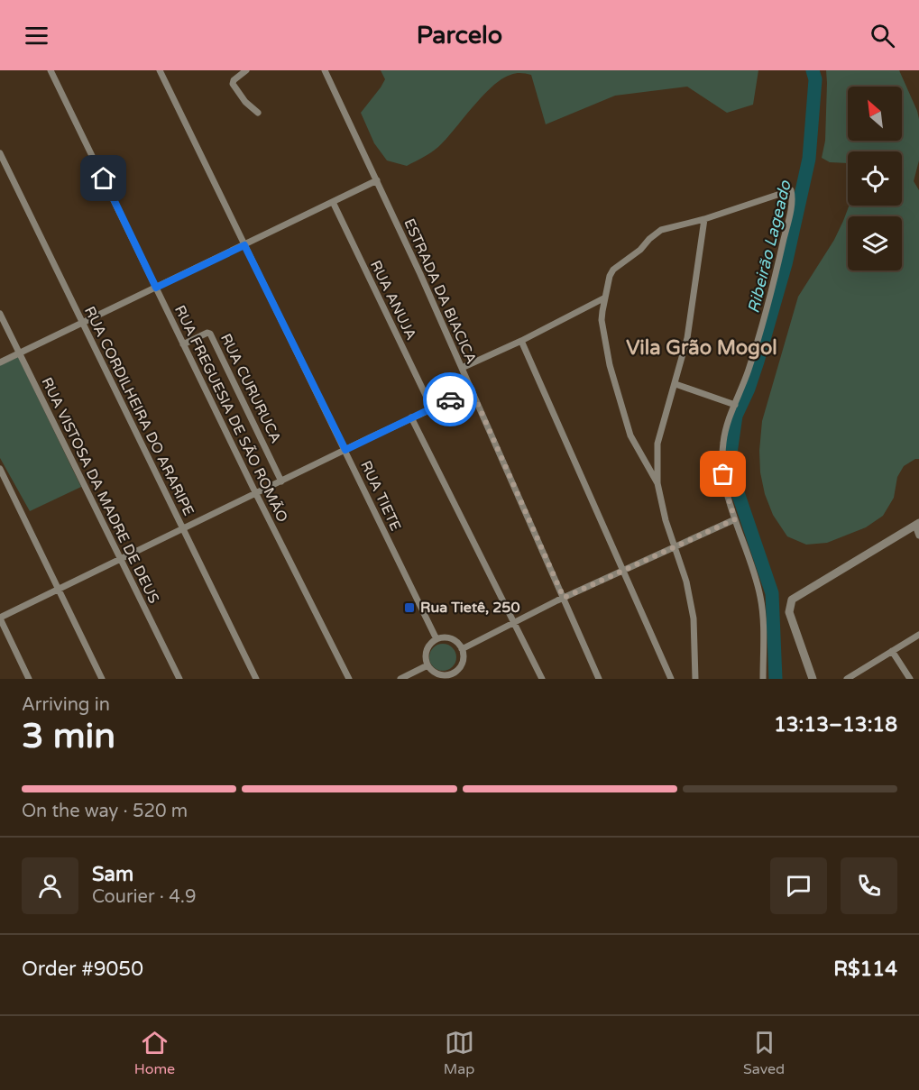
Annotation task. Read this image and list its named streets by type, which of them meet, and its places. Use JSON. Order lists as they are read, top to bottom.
{
  "streets": {
    "street": [
      "ESTRADA DA BIACICA",
      "RUA ANUJA",
      "RUA CURURUCA",
      "RUA CORDILHEIRA DO ARARIPE",
      "RUA FREGUESIA DE SÃO ROMÃO",
      "RUA VISTOSA DA MADRE DE DEUS",
      "RUA TIETE"
    ]
  },
  "crossings": [
    ["RUA CURURUCA", "RUA FREGUESIA DE SÃO ROMÃO"]
  ],
  "districts": ["Vila Grão Mogol"],
  "water": ["Ribeirão Lageado"],
  "places": {
    "transit": ["Rua Tietê, 250"]
  },
  "north": "top left",
  "page": {
    "header": "Parcelo",
    "heading": ["3 min", "Arriving in", "13:13–13:18"],
    "panel": [
      "Sam",
      "Courier · 4.9",
      "Order #9050",
      "R$114"
    ],
    "bar": "On the way · 520 m",
    "tabs": ["Home", "Map", "Saved"]
  }
}
